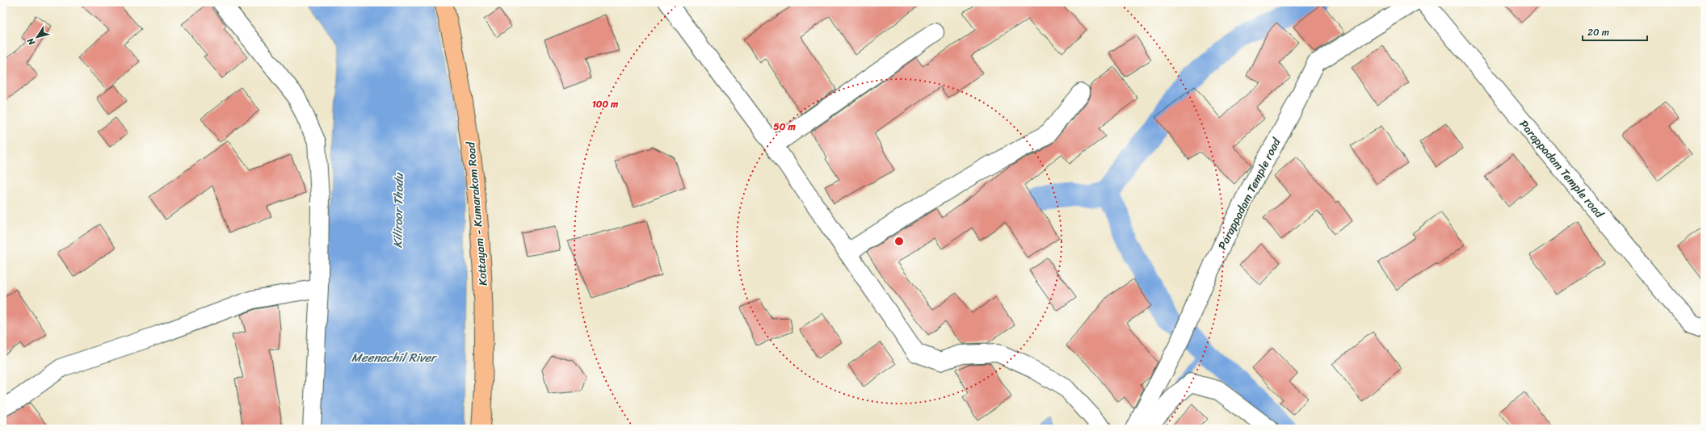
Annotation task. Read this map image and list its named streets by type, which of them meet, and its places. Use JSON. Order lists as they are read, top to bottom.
{
  "streets": {
    "main road": ["Kottayam - Kumarakom Road"],
    "street": ["Parappadam Temple road"]
  },
  "water": ["Kiliroor Thodu", "Meenachil River"],
  "scale_bar": "20 m",
  "north": "bottom left",
  "rings": ["100 m", "50 m"]
}
